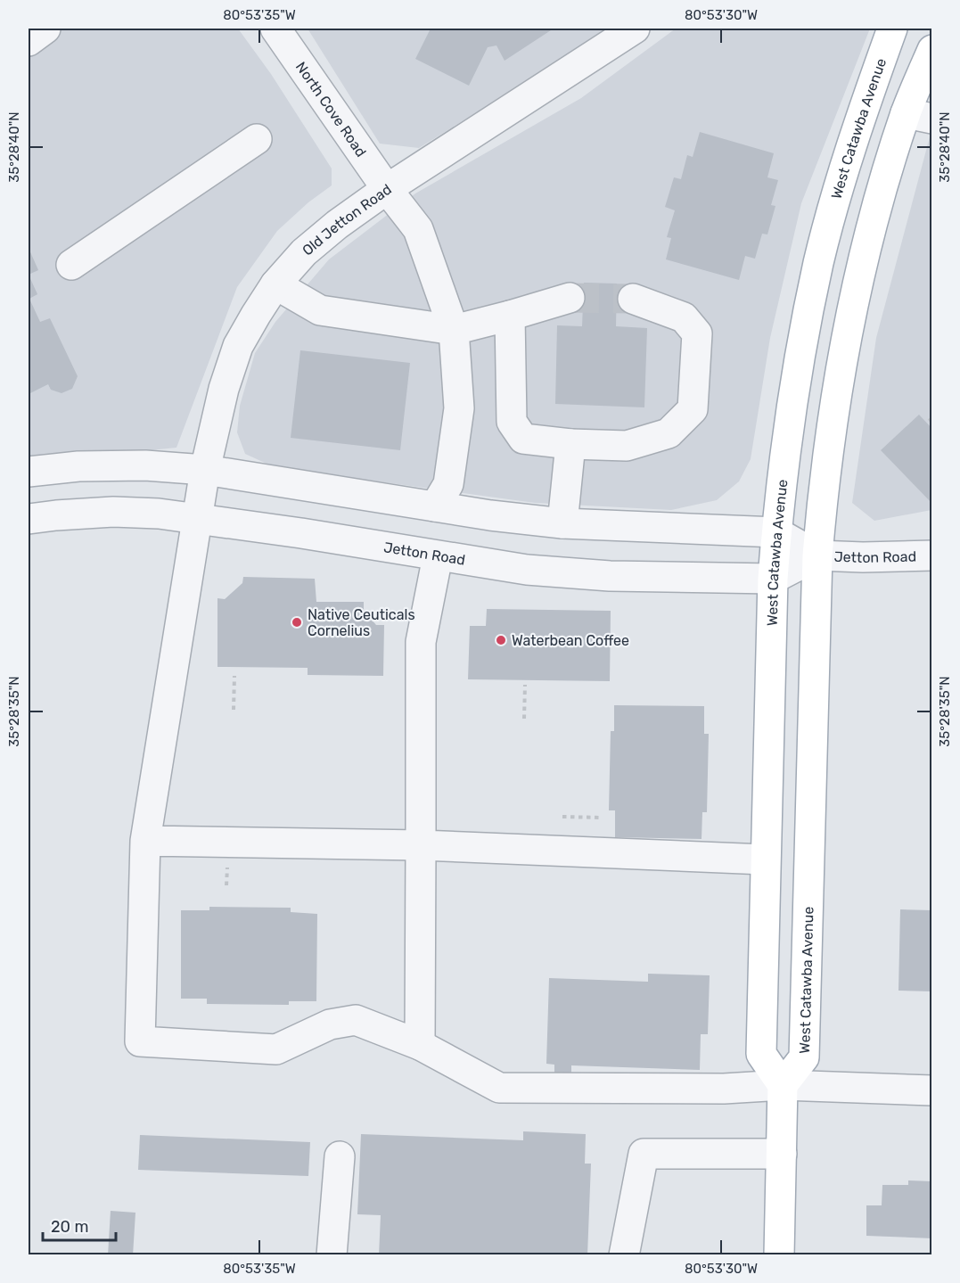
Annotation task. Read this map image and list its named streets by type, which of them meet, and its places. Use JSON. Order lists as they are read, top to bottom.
{
  "streets": {
    "main road": ["West Catawba Avenue"],
    "street": ["North Cove Road", "Old Jetton Road", "Jetton Road"]
  },
  "crossings": [
    ["North Cove Road", "Old Jetton Road"],
    ["North Cove Road", "Jetton Road"],
    ["West Catawba Avenue", "Jetton Road"],
    ["Old Jetton Road", "Jetton Road"]
  ],
  "places": ["Native Ceuticals Cornelius", "Waterbean Coffee"],
  "scale_bar": "20 m",
  "coordinates": [
    "80°53'35\"W",
    "80°53'30\"W",
    "35°28'40\"N",
    "35°28'35\"N"
  ]
}
